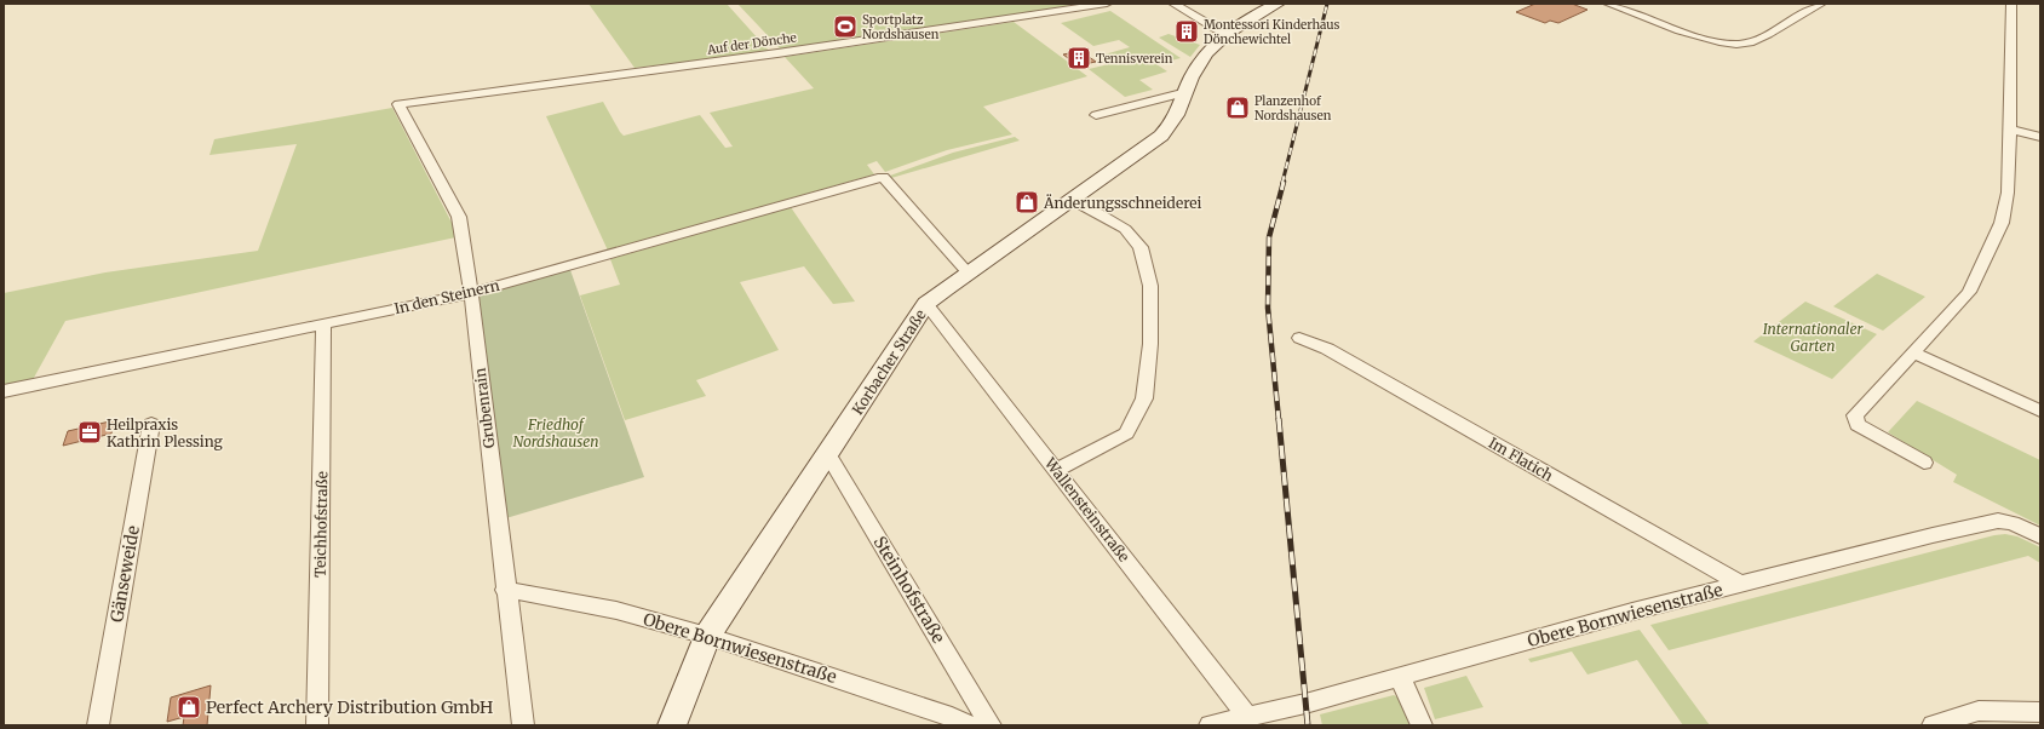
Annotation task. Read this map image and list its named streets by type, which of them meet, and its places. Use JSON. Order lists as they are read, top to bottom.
{
  "streets": {
    "street": [
      "Auf der Dönche",
      "In den Steinern",
      "Korbacher Straße",
      "Grubenrain",
      "Im Flatich",
      "Wallensteinstraße",
      "Teichhofstraße",
      "Gänseweide",
      "Steinhofstraße",
      "Obere Bornwiesenstraße"
    ]
  },
  "crossings": [
    ["Auf der Dönche", "Grubenrain"],
    ["In den Steinern", "Korbacher Straße"],
    ["In den Steinern", "Grubenrain"],
    ["In den Steinern", "Teichhofstraße"],
    ["Korbacher Straße", "Wallensteinstraße"],
    ["Korbacher Straße", "Steinhofstraße"],
    ["Korbacher Straße", "Obere Bornwiesenstraße"],
    ["Grubenrain", "Obere Bornwiesenstraße"],
    ["Im Flatich", "Obere Bornwiesenstraße"],
    ["Wallensteinstraße", "Obere Bornwiesenstraße"]
  ],
  "parks": ["Internationaler Garten", "Friedhof Nordshausen"],
  "places": {
    "sports": ["Sportplatz Nordshausen"],
    "building": ["Montessori Kinderhaus Dönchewichtel", "Tennisverein"],
    "shop": ["Planzenhof Nordshausen", "Änderungsschneiderei", "Perfect Archery Distribution GmbH"],
    "office": ["Heilpraxis Kathrin Plessing"]
  }
}
